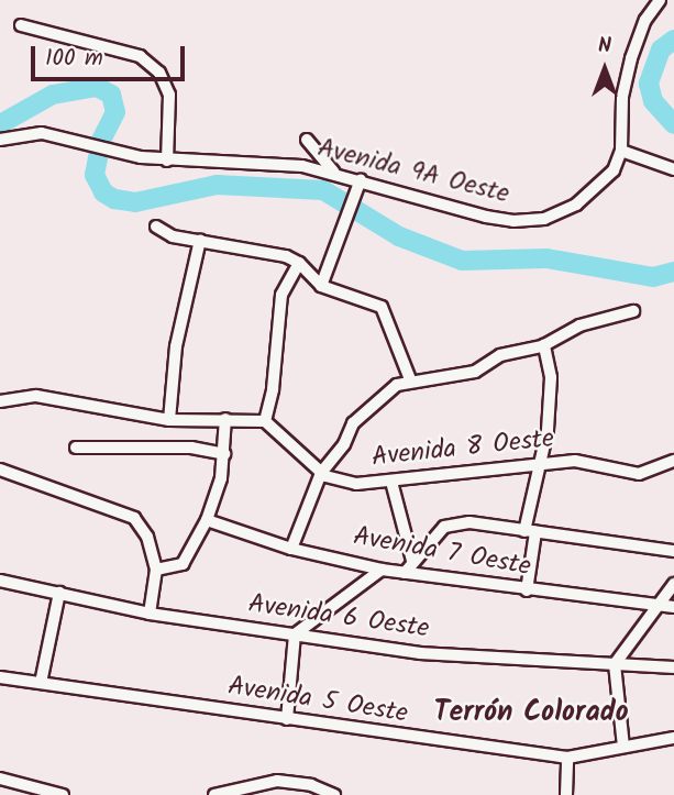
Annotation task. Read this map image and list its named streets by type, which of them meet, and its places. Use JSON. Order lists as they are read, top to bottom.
{
  "streets": {
    "street": [
      "Avenida 9A Oeste",
      "Avenida 8 Oeste",
      "Avenida 7 Oeste",
      "Avenida 6 Oeste",
      "Avenida 5 Oeste"
    ]
  },
  "districts": ["Terrón Colorado"],
  "scale_bar": "100 m",
  "north": "top"
}
